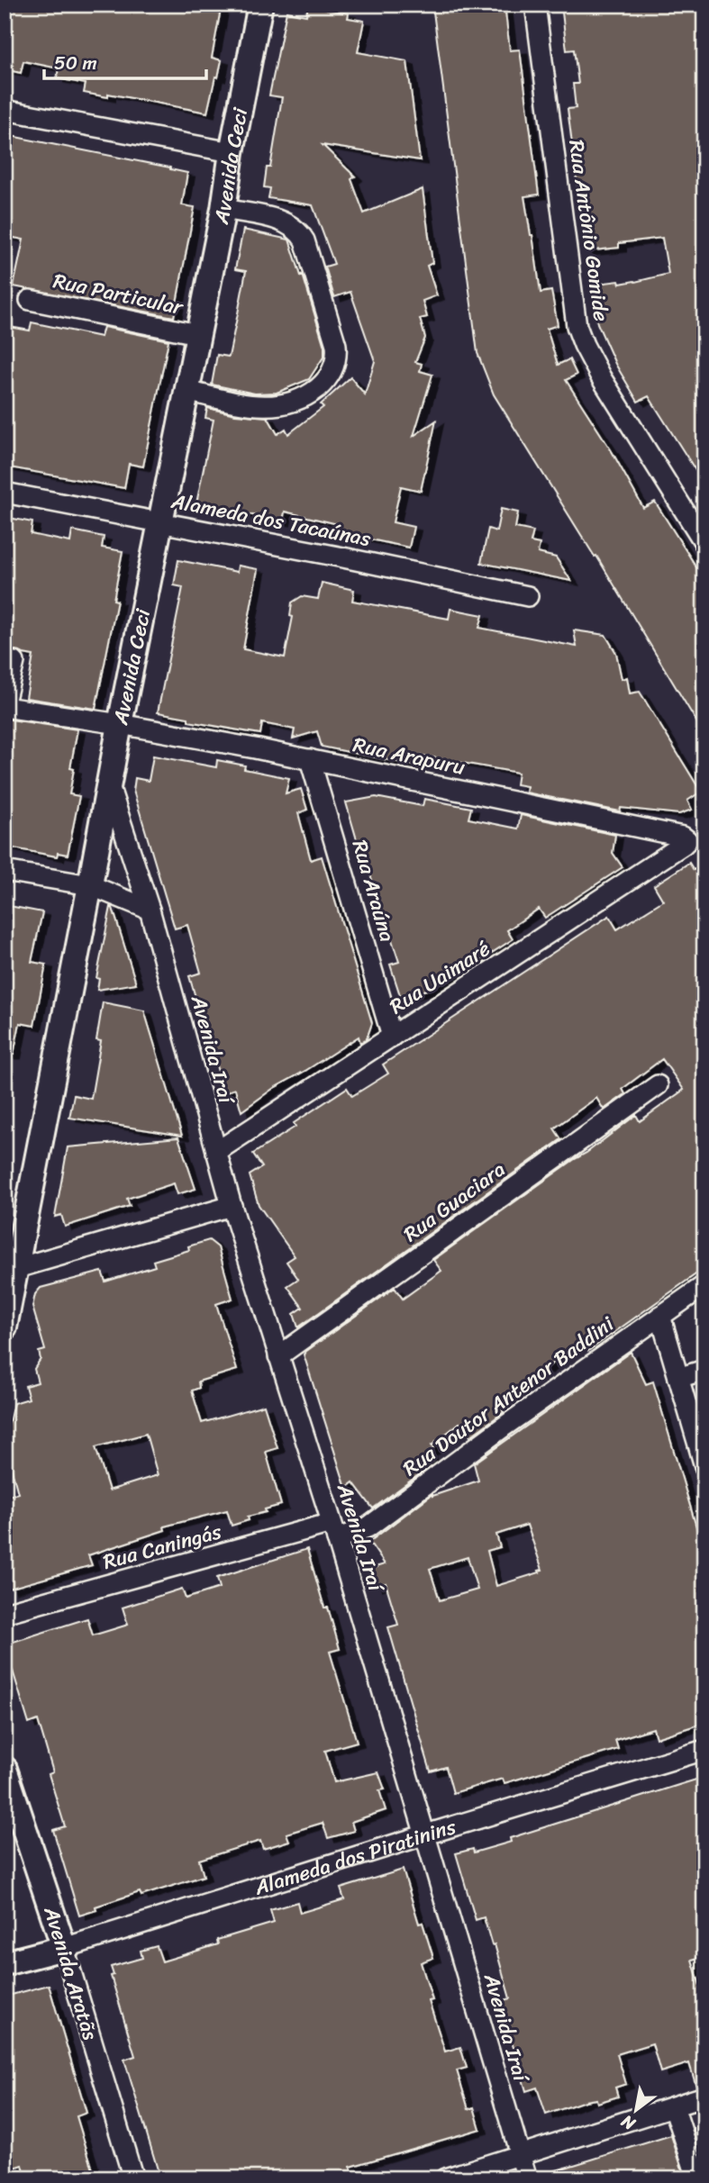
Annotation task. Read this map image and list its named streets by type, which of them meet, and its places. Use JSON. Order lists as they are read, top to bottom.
{
  "streets": {
    "street": [
      "Avenida Ceci",
      "Rua Antônio Gomide",
      "Rua Particular",
      "Alameda dos Tacaúnas",
      "Rua Arapuru",
      "Rua Araúna",
      "Rua Uaimaré",
      "Avenida Iraí",
      "Rua Guaciara",
      "Rua Doutor Antenor Baddini",
      "Rua Caningás",
      "Alameda dos Piratinins",
      "Avenida Aratãs"
    ]
  },
  "crossings": [
    ["Avenida Ceci", "Rua Particular"],
    ["Avenida Ceci", "Alameda dos Tacaúnas"],
    ["Avenida Ceci", "Rua Arapuru"],
    ["Avenida Ceci", "Avenida Iraí"],
    ["Rua Arapuru", "Rua Araúna"],
    ["Rua Arapuru", "Rua Uaimaré"],
    ["Rua Araúna", "Rua Uaimaré"],
    ["Rua Uaimaré", "Avenida Iraí"],
    ["Avenida Iraí", "Rua Guaciara"],
    ["Avenida Iraí", "Rua Doutor Antenor Baddini"],
    ["Avenida Iraí", "Rua Caningás"],
    ["Avenida Iraí", "Alameda dos Piratinins"],
    ["Rua Doutor Antenor Baddini", "Rua Caningás"],
    ["Alameda dos Piratinins", "Avenida Aratãs"]
  ],
  "scale_bar": "50 m",
  "north": "bottom left"
}
